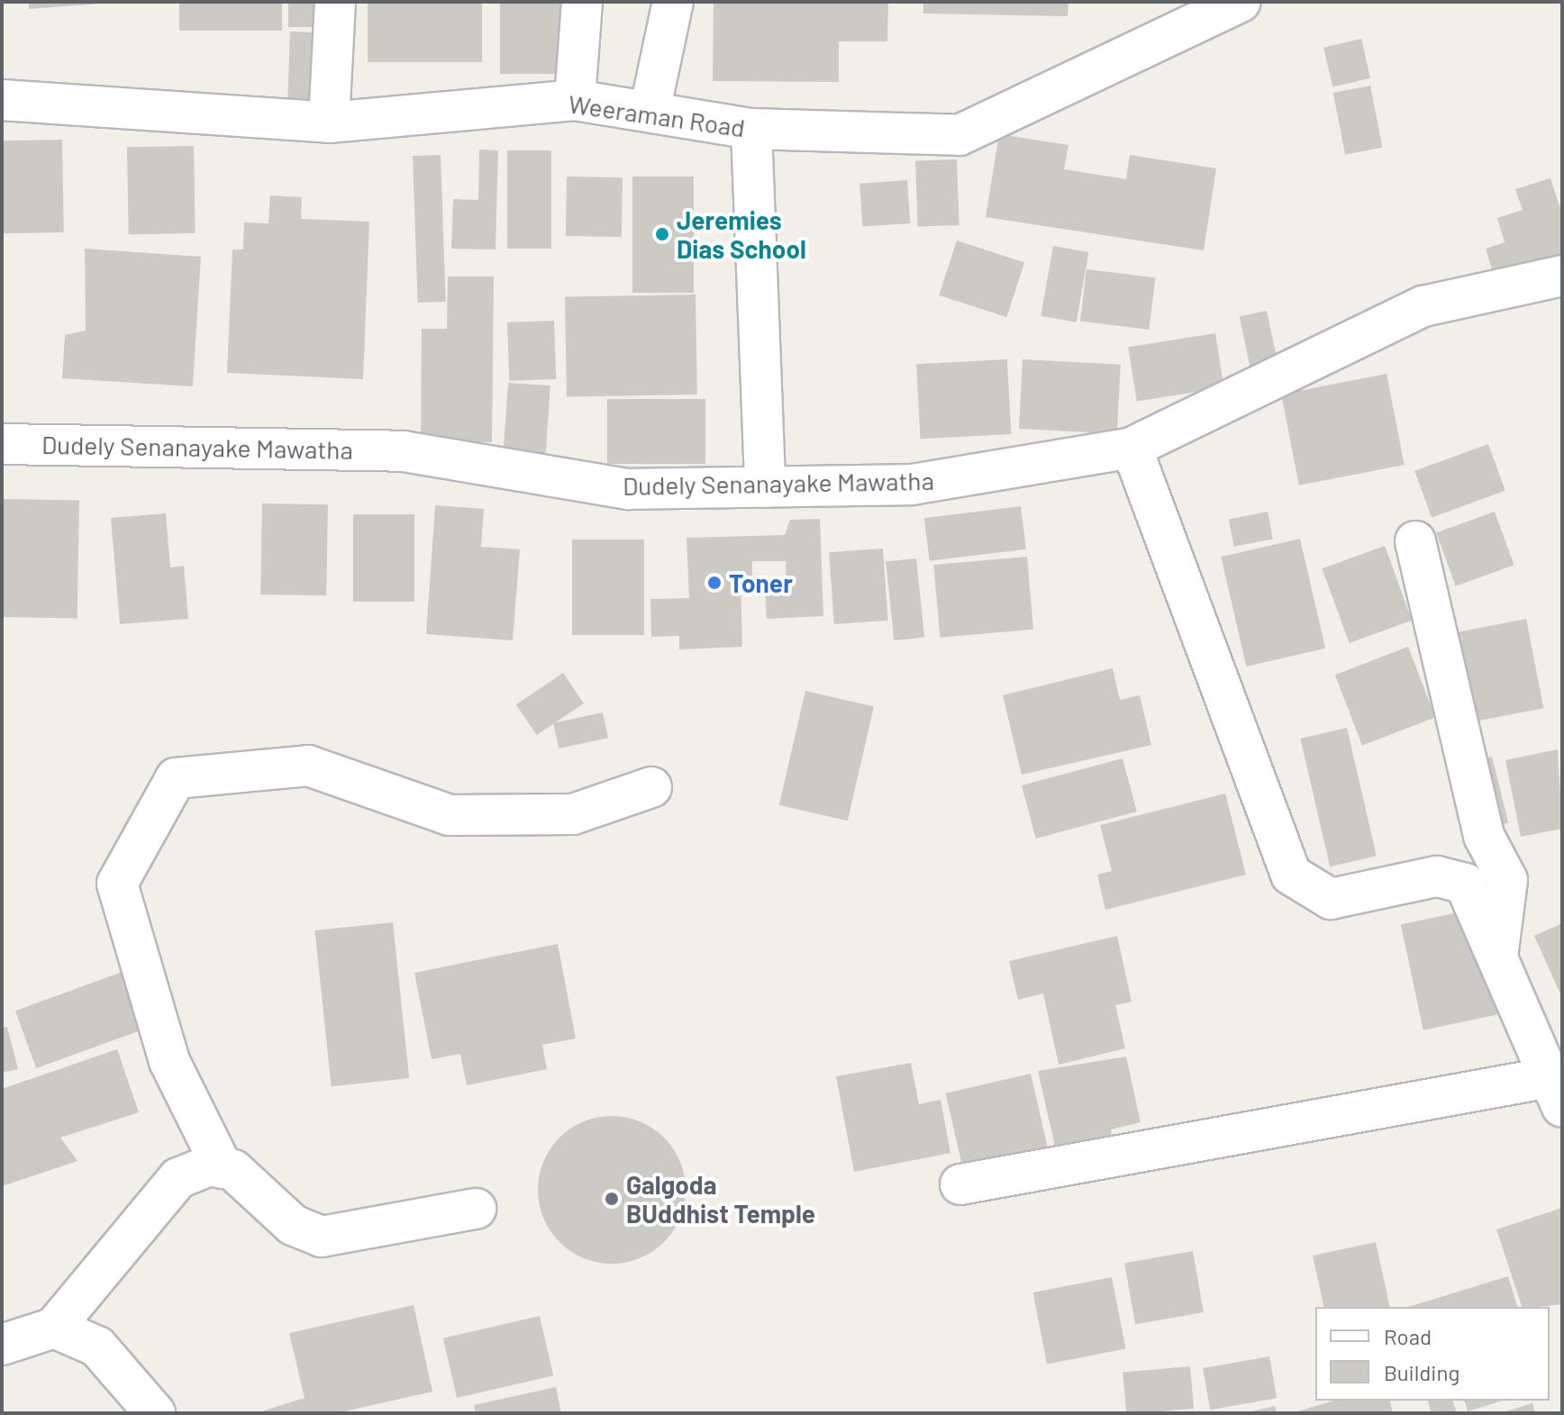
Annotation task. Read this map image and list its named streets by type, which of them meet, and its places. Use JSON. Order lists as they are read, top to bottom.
{
  "streets": {
    "street": ["Weeraman Road", "Dudely Senanayake Mawatha"]
  },
  "places": ["Jeremies Dias School", "Toner", "Galgoda BUddhist Temple"],
  "legend": ["Road", "Building"]
}
